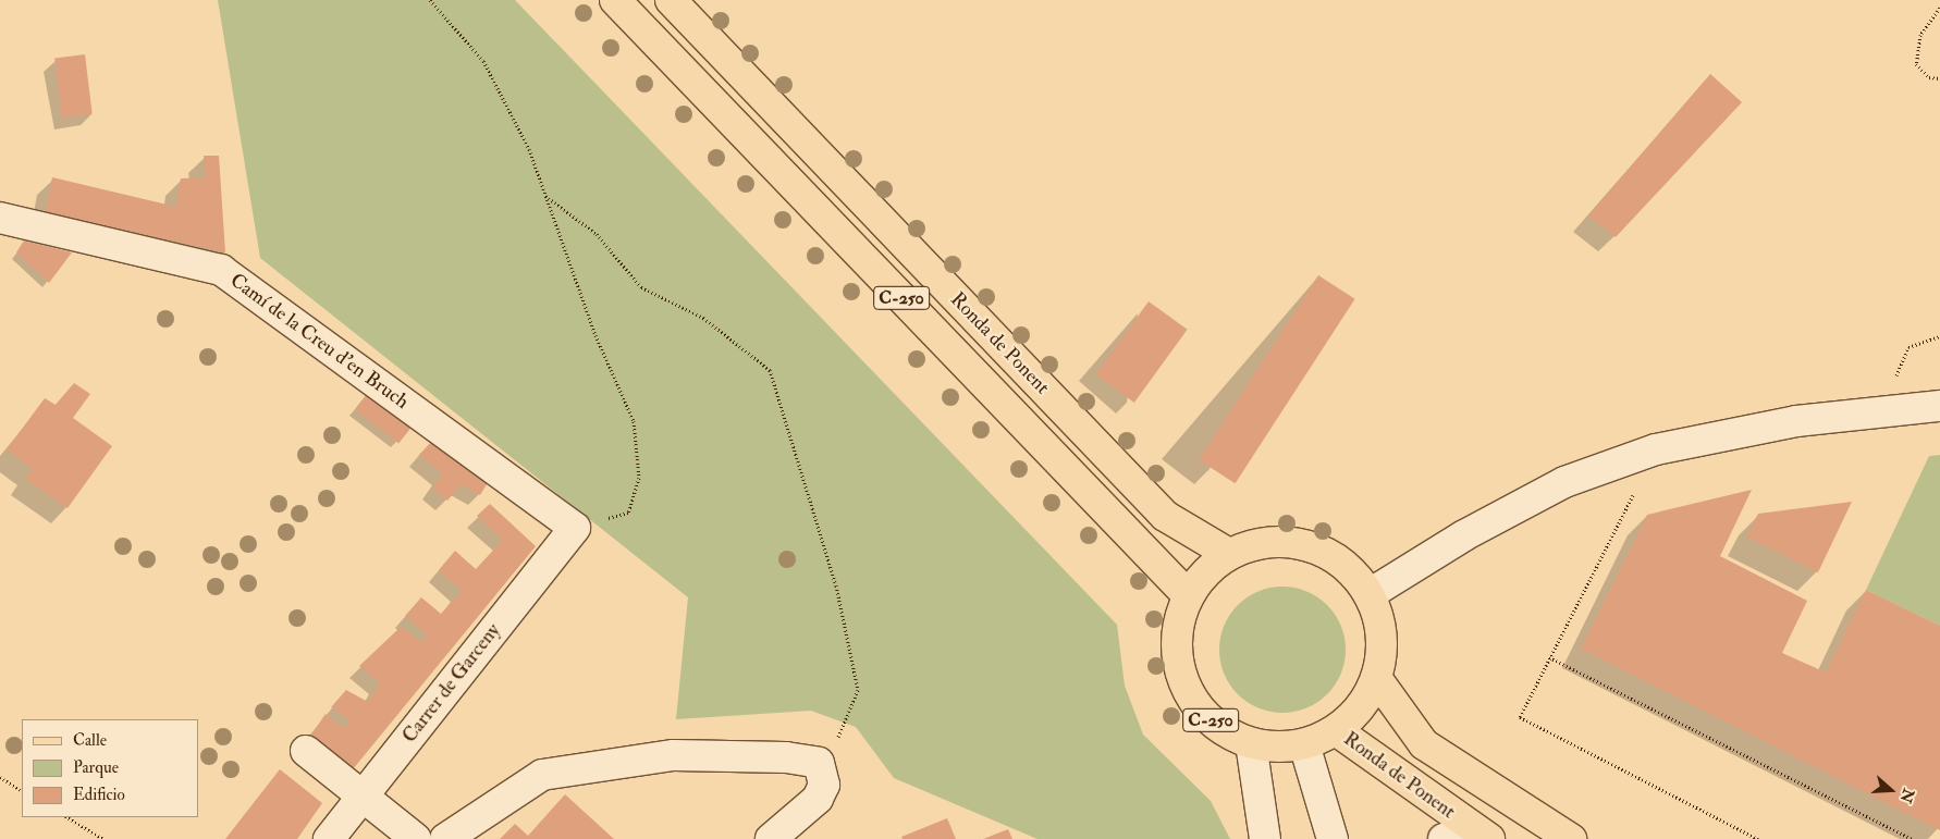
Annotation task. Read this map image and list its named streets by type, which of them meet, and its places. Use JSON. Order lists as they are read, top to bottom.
{
  "streets": {
    "main road": ["C-250", "Ronda de Ponent"],
    "street": ["Camí de la Creu d'en Bruch", "Carrer de Garceny"]
  },
  "crossings": [
    ["C-250", "Ronda de Ponent"],
    ["Camí de la Creu d'en Bruch", "Carrer de Garceny"]
  ],
  "legend": ["Calle", "Parque", "Edificio"],
  "north": "right"
}
